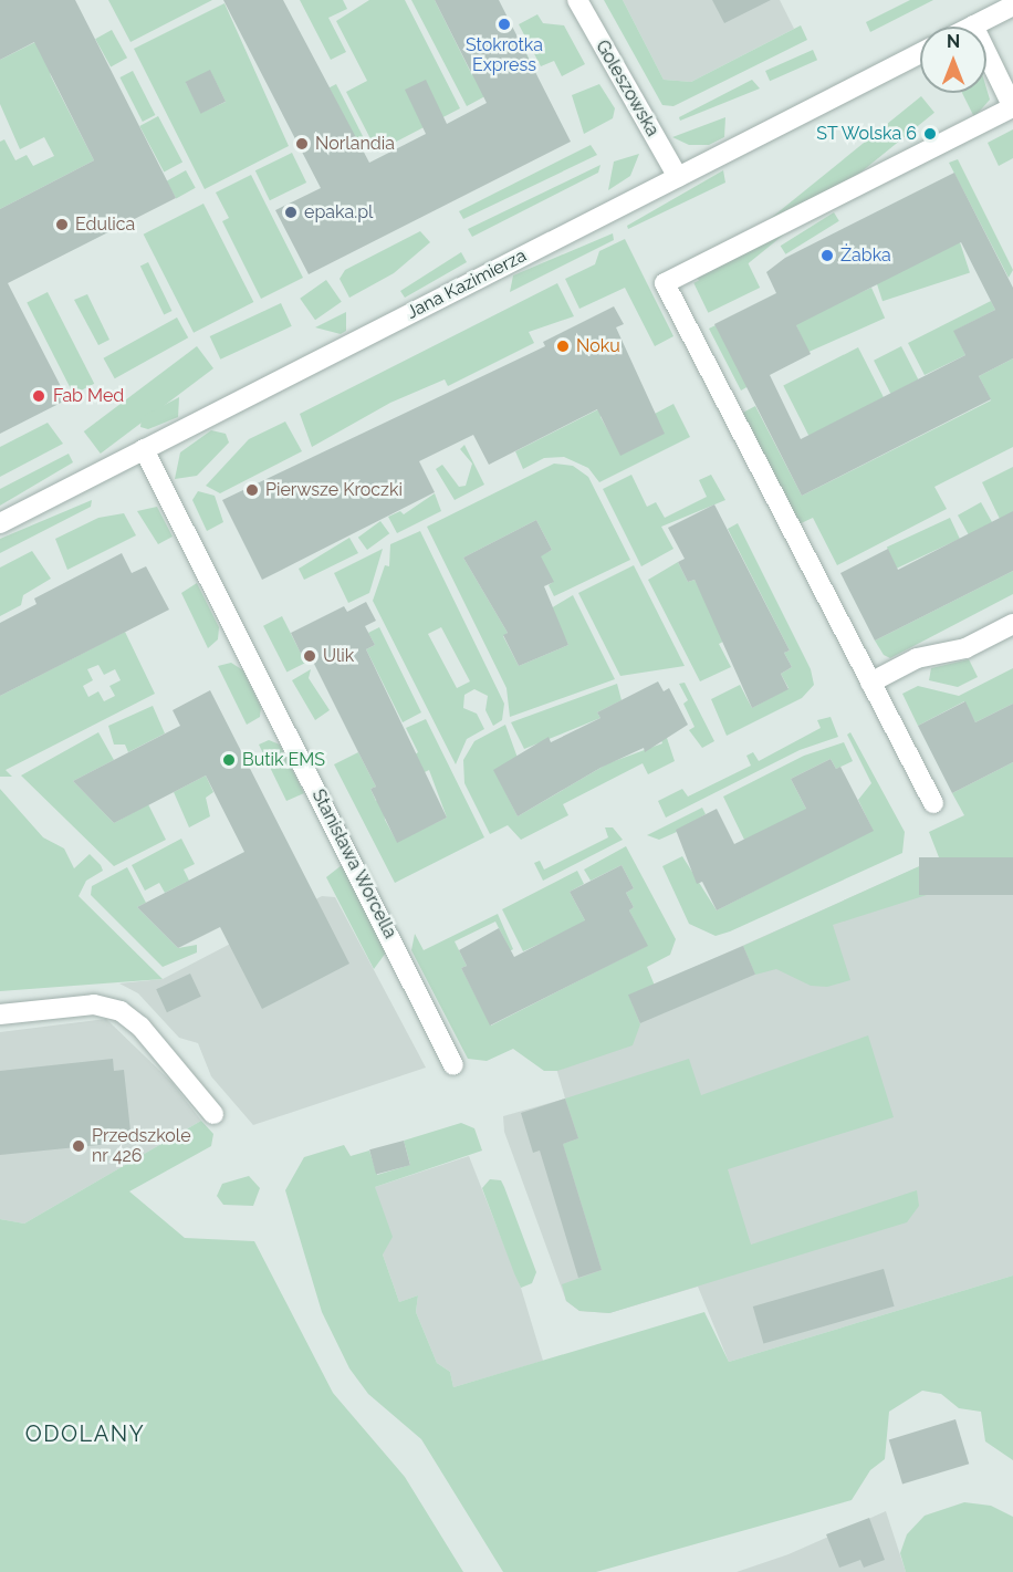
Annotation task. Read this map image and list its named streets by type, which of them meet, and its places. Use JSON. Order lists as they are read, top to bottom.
{
  "streets": {
    "street": ["Goleszowska", "Jana Kazimierza", "Stanisława Worcella"]
  },
  "crossings": [
    ["Goleszowska", "Jana Kazimierza"],
    ["Jana Kazimierza", "Stanisława Worcella"]
  ],
  "districts": ["ODOLANY"],
  "places": [
    "Stokrotka Express",
    "ST Wolska 6",
    "Norlandia",
    "epaka.pl",
    "Edulica",
    "Żabka",
    "Noku",
    "Fab Med",
    "Pierwsze Kroczki",
    "Ulik",
    "Butik EMS",
    "Przedszkole nr 426"
  ],
  "north": "top"
}
